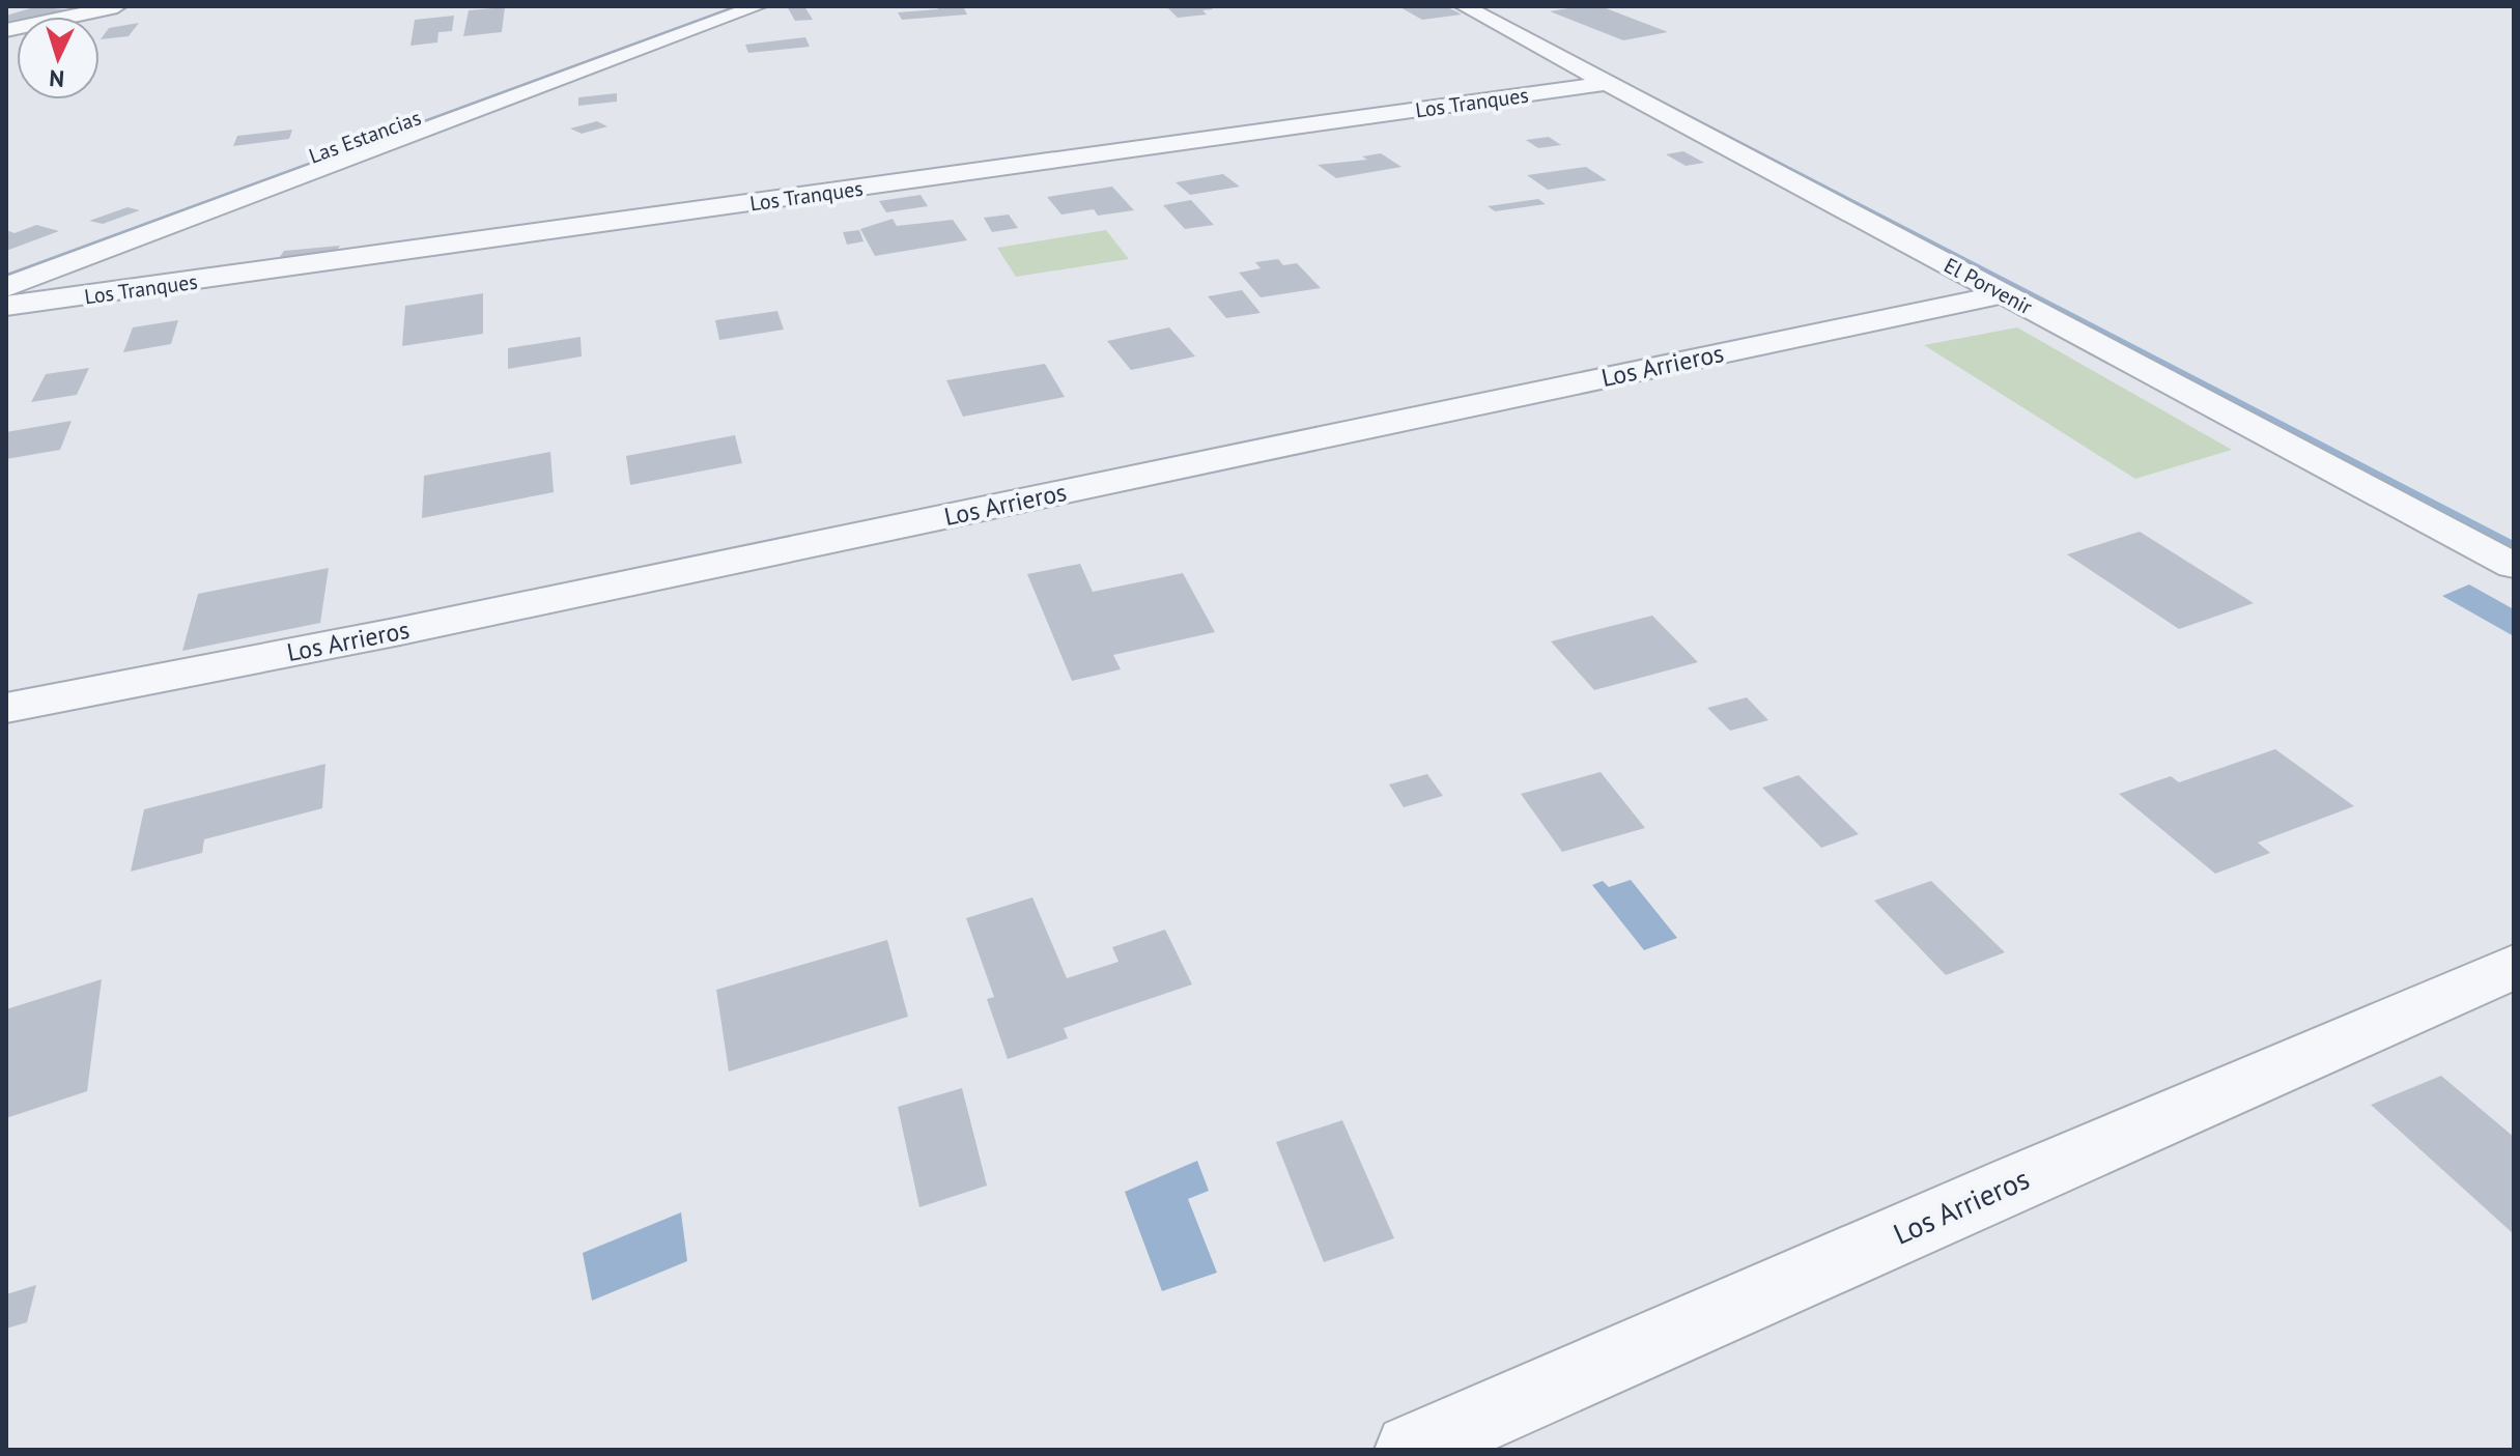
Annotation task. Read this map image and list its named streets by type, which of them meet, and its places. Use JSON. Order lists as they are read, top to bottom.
{
  "streets": {
    "street": [
      "Los Tranques",
      "Las Estancias",
      "El Porvenir",
      "Los Arrieros"
    ]
  },
  "crossings": [
    ["Los Tranques", "Las Estancias"],
    ["Los Tranques", "El Porvenir"],
    ["El Porvenir", "Los Arrieros"]
  ],
  "north": "bottom"
}
